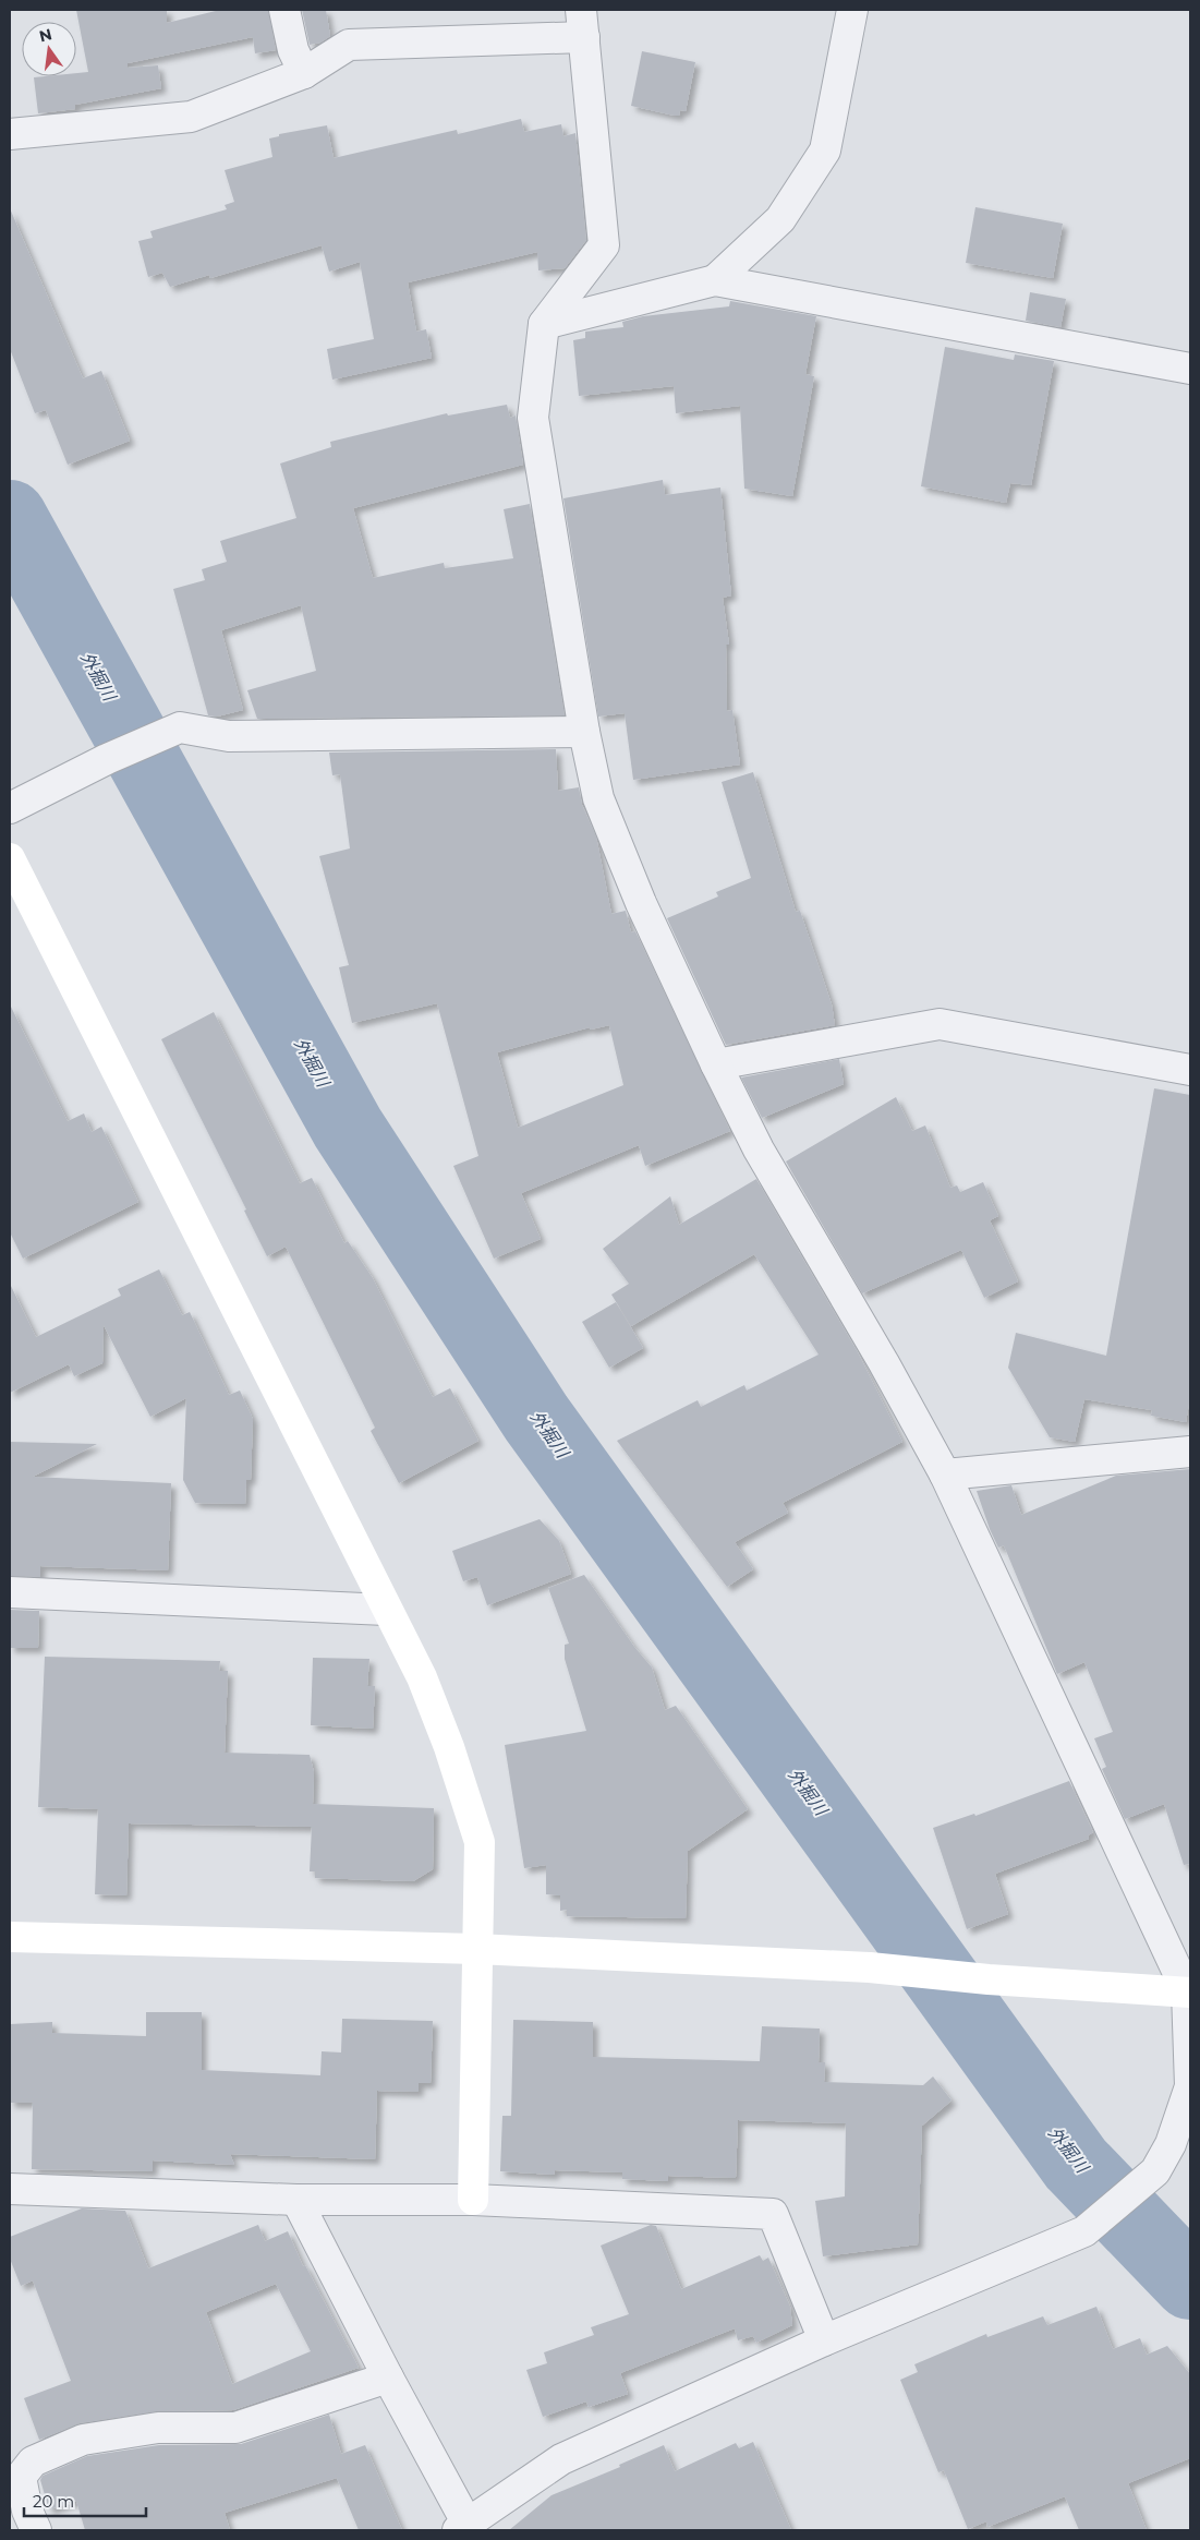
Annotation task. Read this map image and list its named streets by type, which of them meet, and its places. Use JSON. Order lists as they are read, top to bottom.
{
  "water": ["外掘川"],
  "scale_bar": "20 m",
  "north": "top"
}
